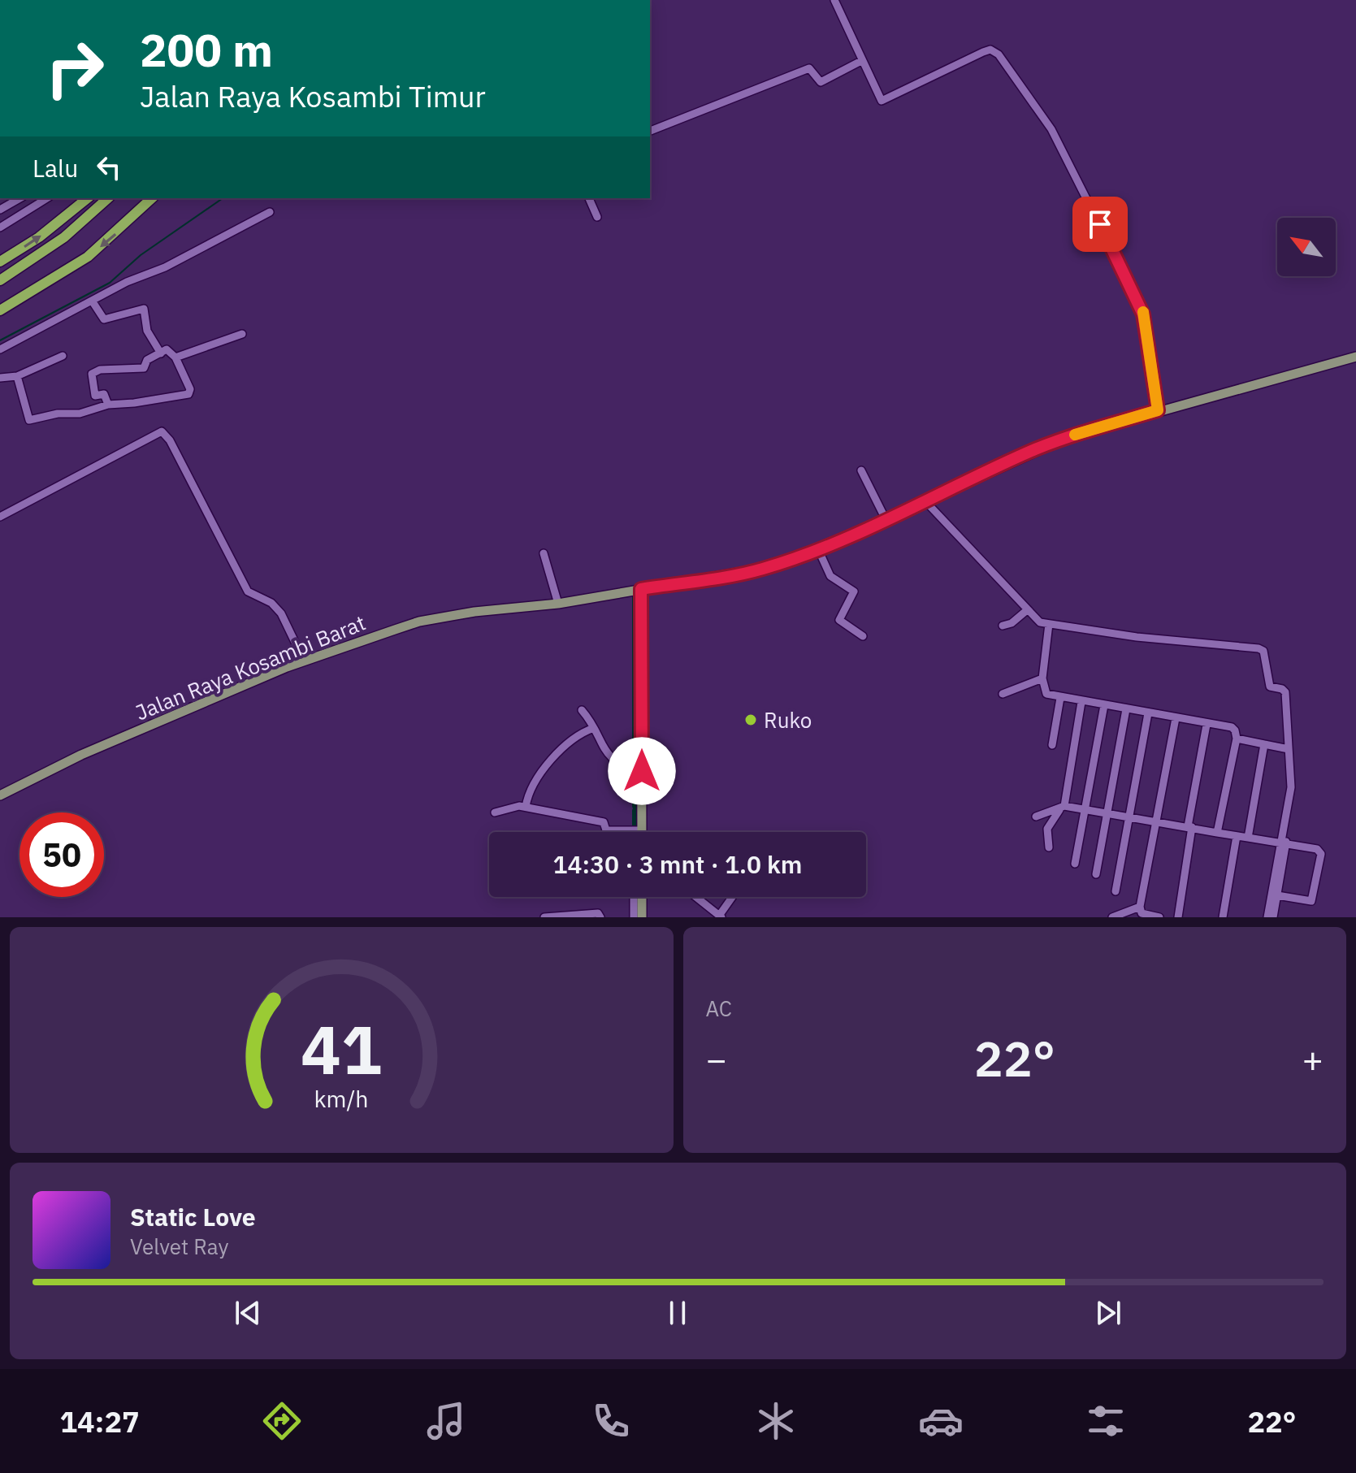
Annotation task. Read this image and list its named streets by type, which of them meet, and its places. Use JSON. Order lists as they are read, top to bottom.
{
  "streets": {
    "main road": ["Jalan Raya Kosambi Barat"]
  },
  "places": ["Ruko"],
  "north": "top left",
  "page": {
    "turn": ["200 m", "Jalan Raya Kosambi Timur"],
    "then": "Lalu",
    "limit": "50",
    "trip": "14:30 · 3 mnt · 1.0 km",
    "tile": "AC",
    "heat": ["−", "22°", "+"],
    "song": ["Static Love", "Velvet Ray"],
    "tabs": ["14:27", "22°"],
    "gauge": ["41", "km/h"]
  }
}
